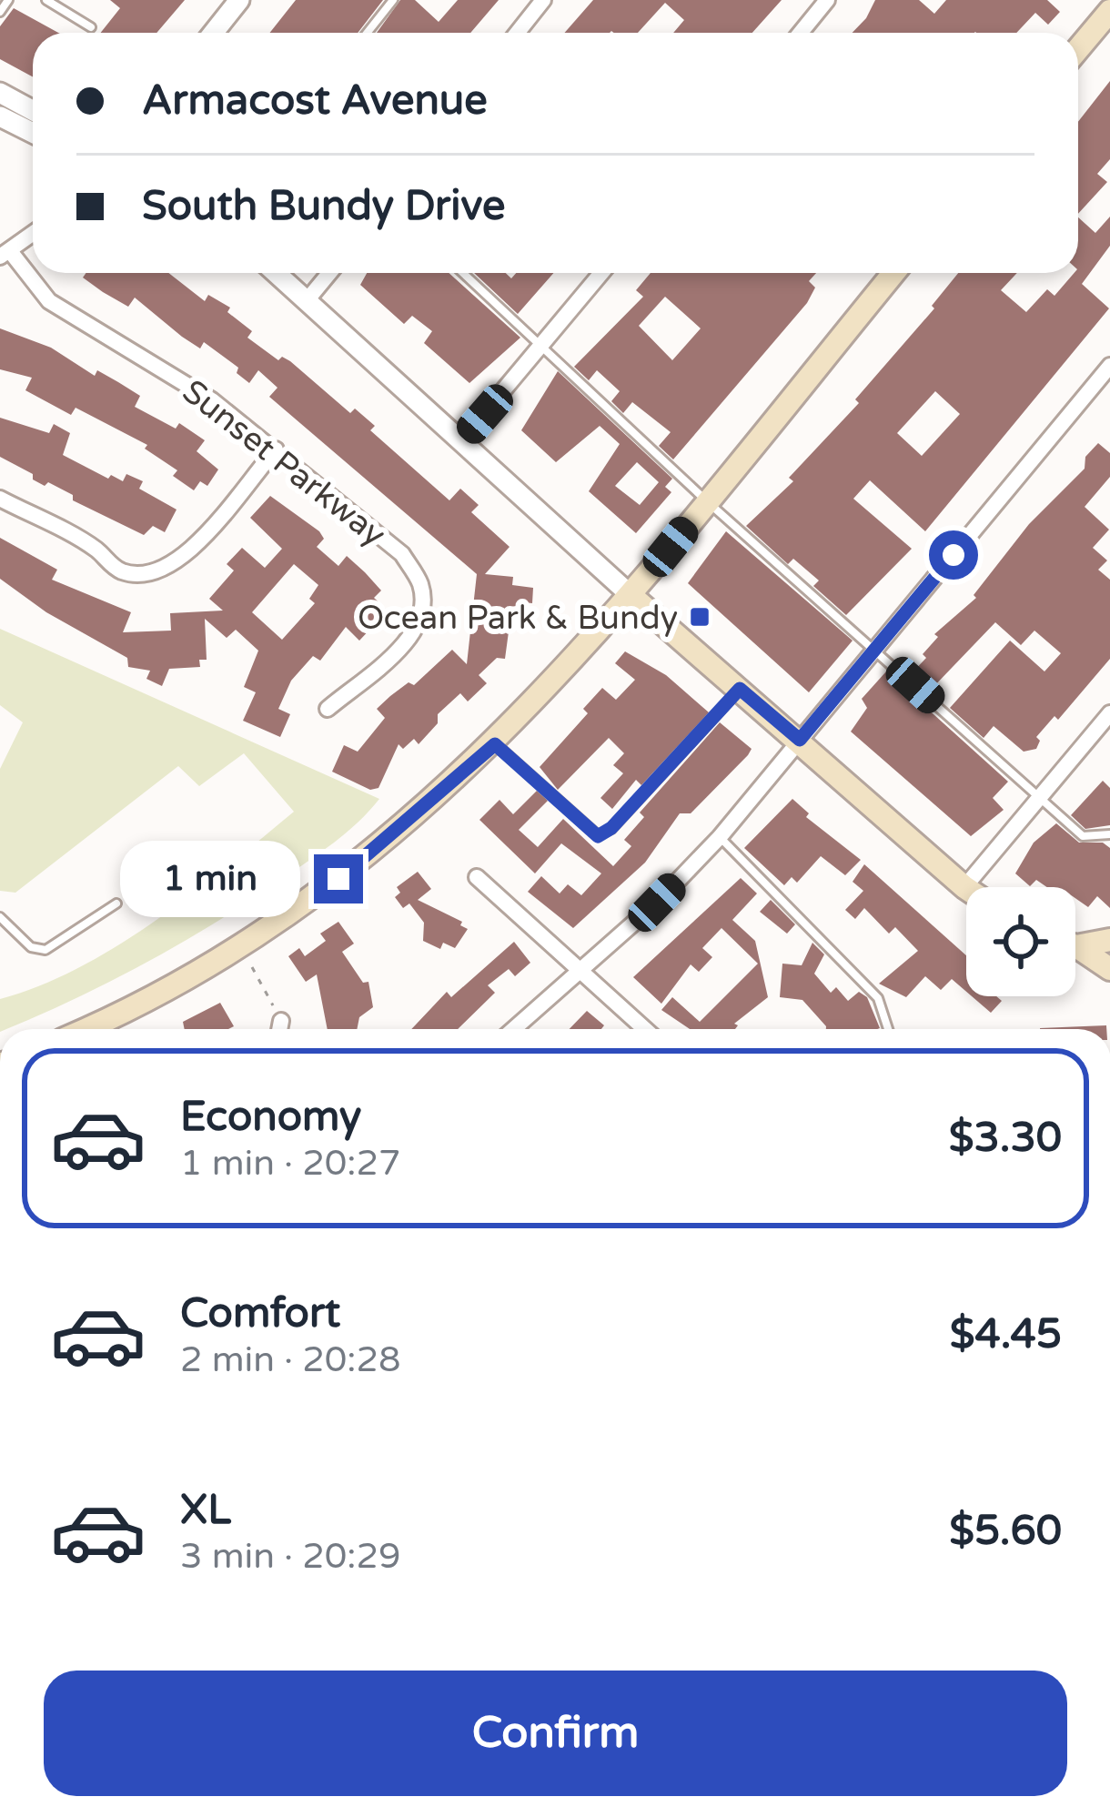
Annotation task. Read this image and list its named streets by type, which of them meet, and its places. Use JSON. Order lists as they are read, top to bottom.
{
  "streets": {
    "street": ["Sunset Parkway"]
  },
  "places": {
    "transit": ["Ocean Park & Bundy"]
  },
  "page": {
    "banner": ["Armacost Avenue", "South Bundy Drive"],
    "bubble": "1 min",
    "list": [
      {
        "name": "Economy",
        "note": "1 min · 20:27",
        "value": "$3.30"
      },
      {
        "name": "Comfort",
        "note": "2 min · 20:28",
        "value": "$4.45"
      },
      {
        "name": "XL",
        "note": "3 min · 20:29",
        "value": "$5.60"
      }
    ],
    "buttons": "Confirm"
  }
}
